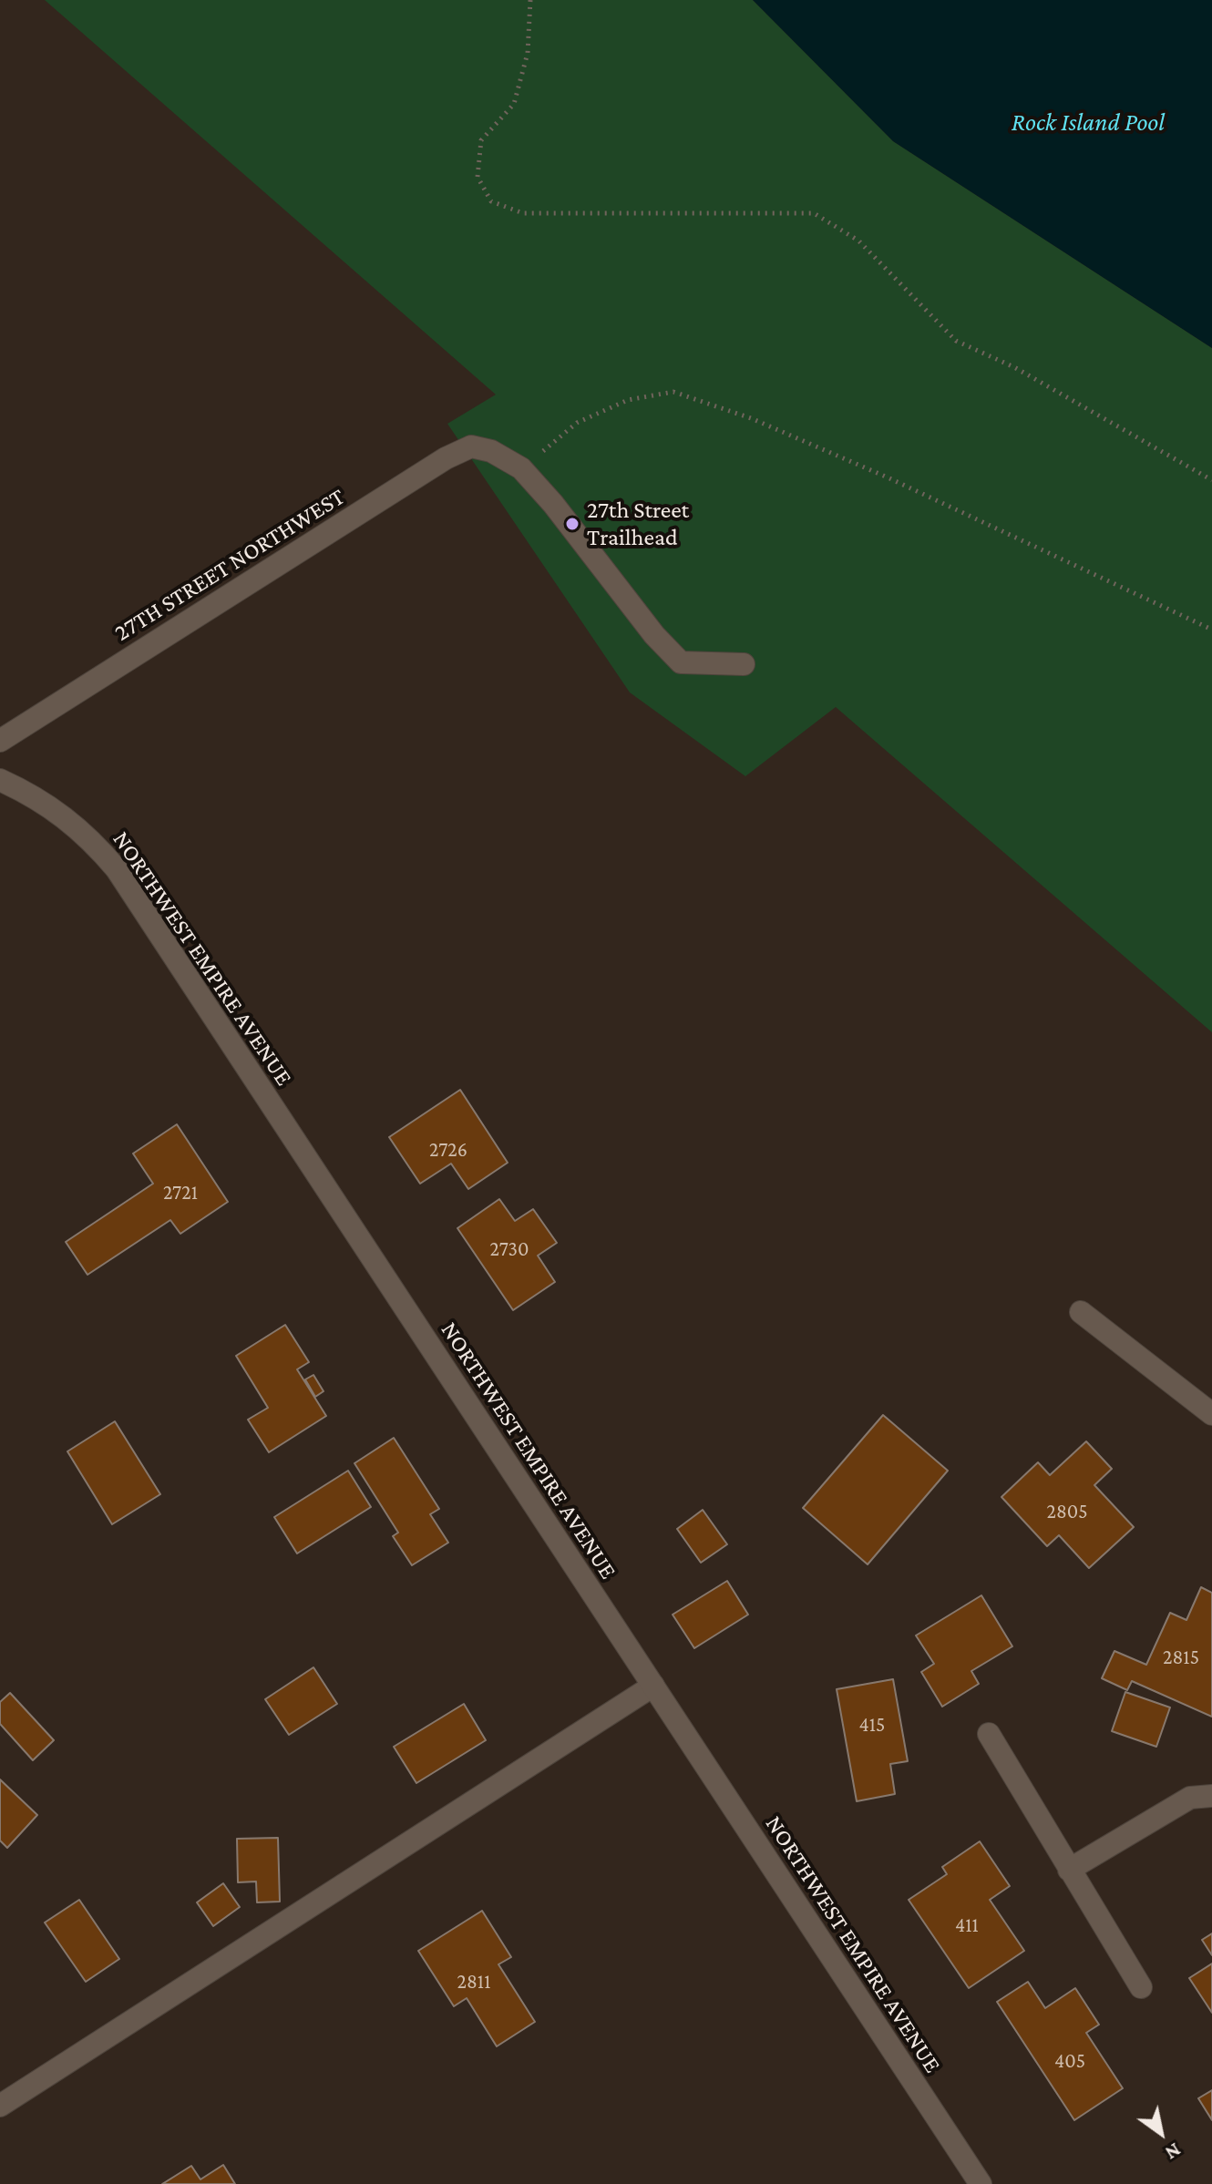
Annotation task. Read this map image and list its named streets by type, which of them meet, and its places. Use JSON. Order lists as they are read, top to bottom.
{
  "streets": {
    "street": ["27TH STREET NORTHWEST", "NORTHWEST EMPIRE AVENUE"]
  },
  "water": ["Rock Island Pool"],
  "places": ["27th Street Trailhead"],
  "house_numbers": [
    "2726",
    "2721",
    "2730",
    "2805",
    "2815",
    "415",
    "411",
    "2811",
    "405"
  ],
  "north": "bottom right"
}
